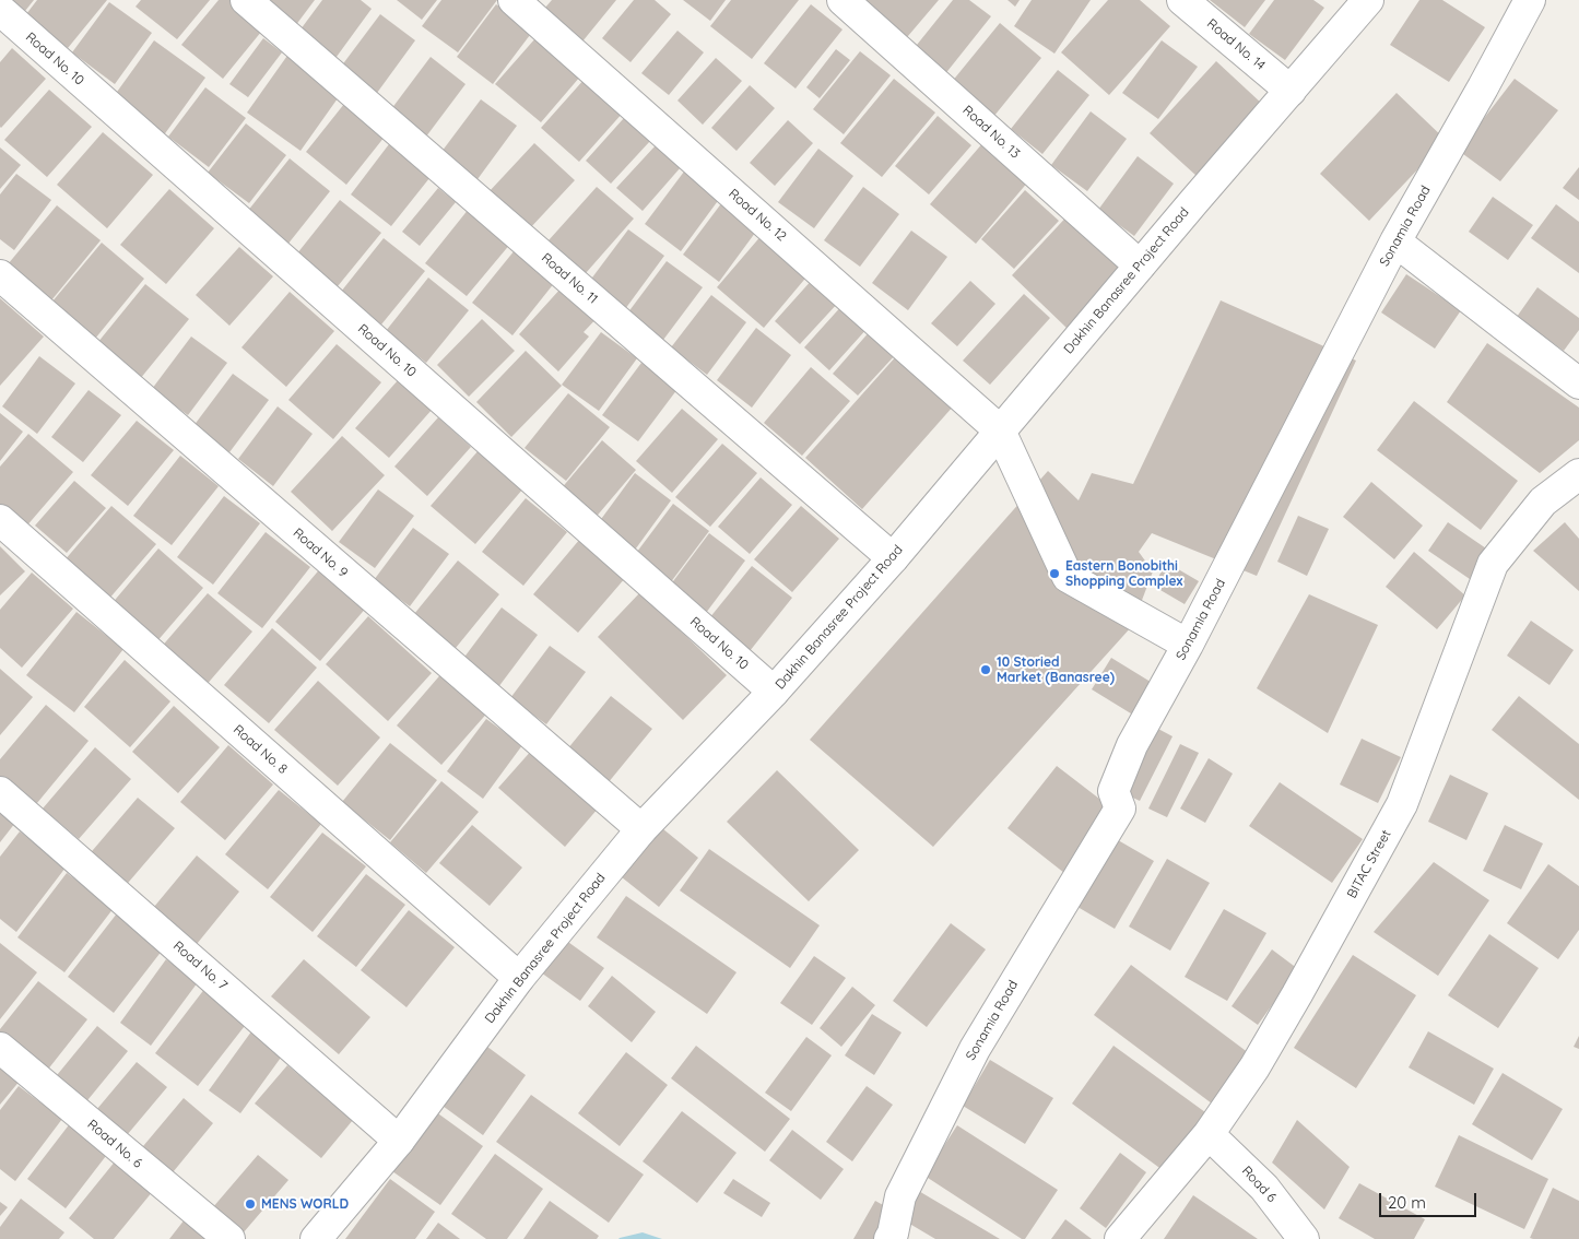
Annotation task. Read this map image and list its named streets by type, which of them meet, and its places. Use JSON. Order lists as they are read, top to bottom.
{
  "streets": {
    "street": [
      "Road No. 14",
      "Road No. 10",
      "Road No. 13",
      "Road No. 12",
      "Sonamia Road",
      "Road No. 11",
      "Dakhin Banasree Project Road",
      "Road No. 9",
      "Road No. 8",
      "BITAC Street",
      "Road No. 7",
      "Road No. 6",
      "Road 6"
    ]
  },
  "crossings": [
    ["Road No. 14", "Dakhin Banasree Project Road"],
    ["Road No. 10", "Dakhin Banasree Project Road"],
    ["Road No. 13", "Dakhin Banasree Project Road"],
    ["Road No. 12", "Dakhin Banasree Project Road"],
    ["Road No. 11", "Dakhin Banasree Project Road"],
    ["Dakhin Banasree Project Road", "Road No. 9"],
    ["Dakhin Banasree Project Road", "Road No. 8"],
    ["Dakhin Banasree Project Road", "Road No. 7"],
    ["BITAC Street", "Road 6"]
  ],
  "places": ["Eastern Bonobithi Shopping Complex", "10 Storied Market (Banasree)", "MENS WORLD"],
  "scale_bar": "20 m"
}
